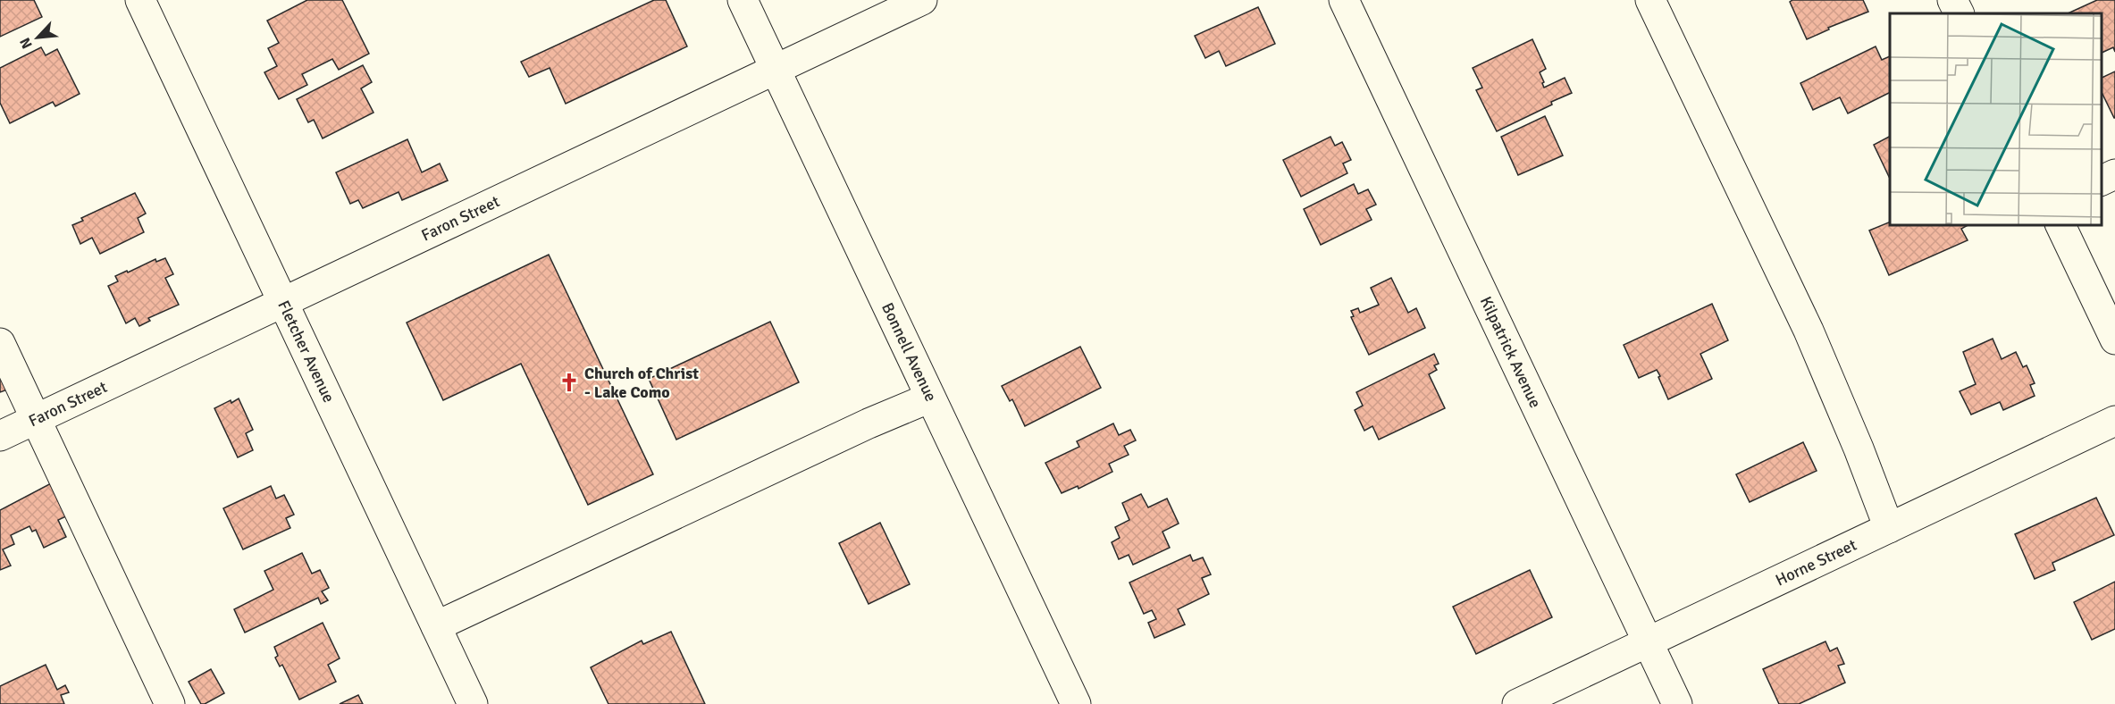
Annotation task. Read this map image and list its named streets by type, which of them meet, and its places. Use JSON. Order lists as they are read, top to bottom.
{
  "streets": {
    "street": [
      "Faron Street",
      "Fletcher Avenue",
      "Bonnell Avenue",
      "Kilpatrick Avenue",
      "Horne Street"
    ]
  },
  "crossings": [
    ["Faron Street", "Fletcher Avenue"],
    ["Faron Street", "Bonnell Avenue"],
    ["Kilpatrick Avenue", "Horne Street"]
  ],
  "places": {
    "church": ["Church of Christ - Lake Como"]
  },
  "north": "bottom left"
}
